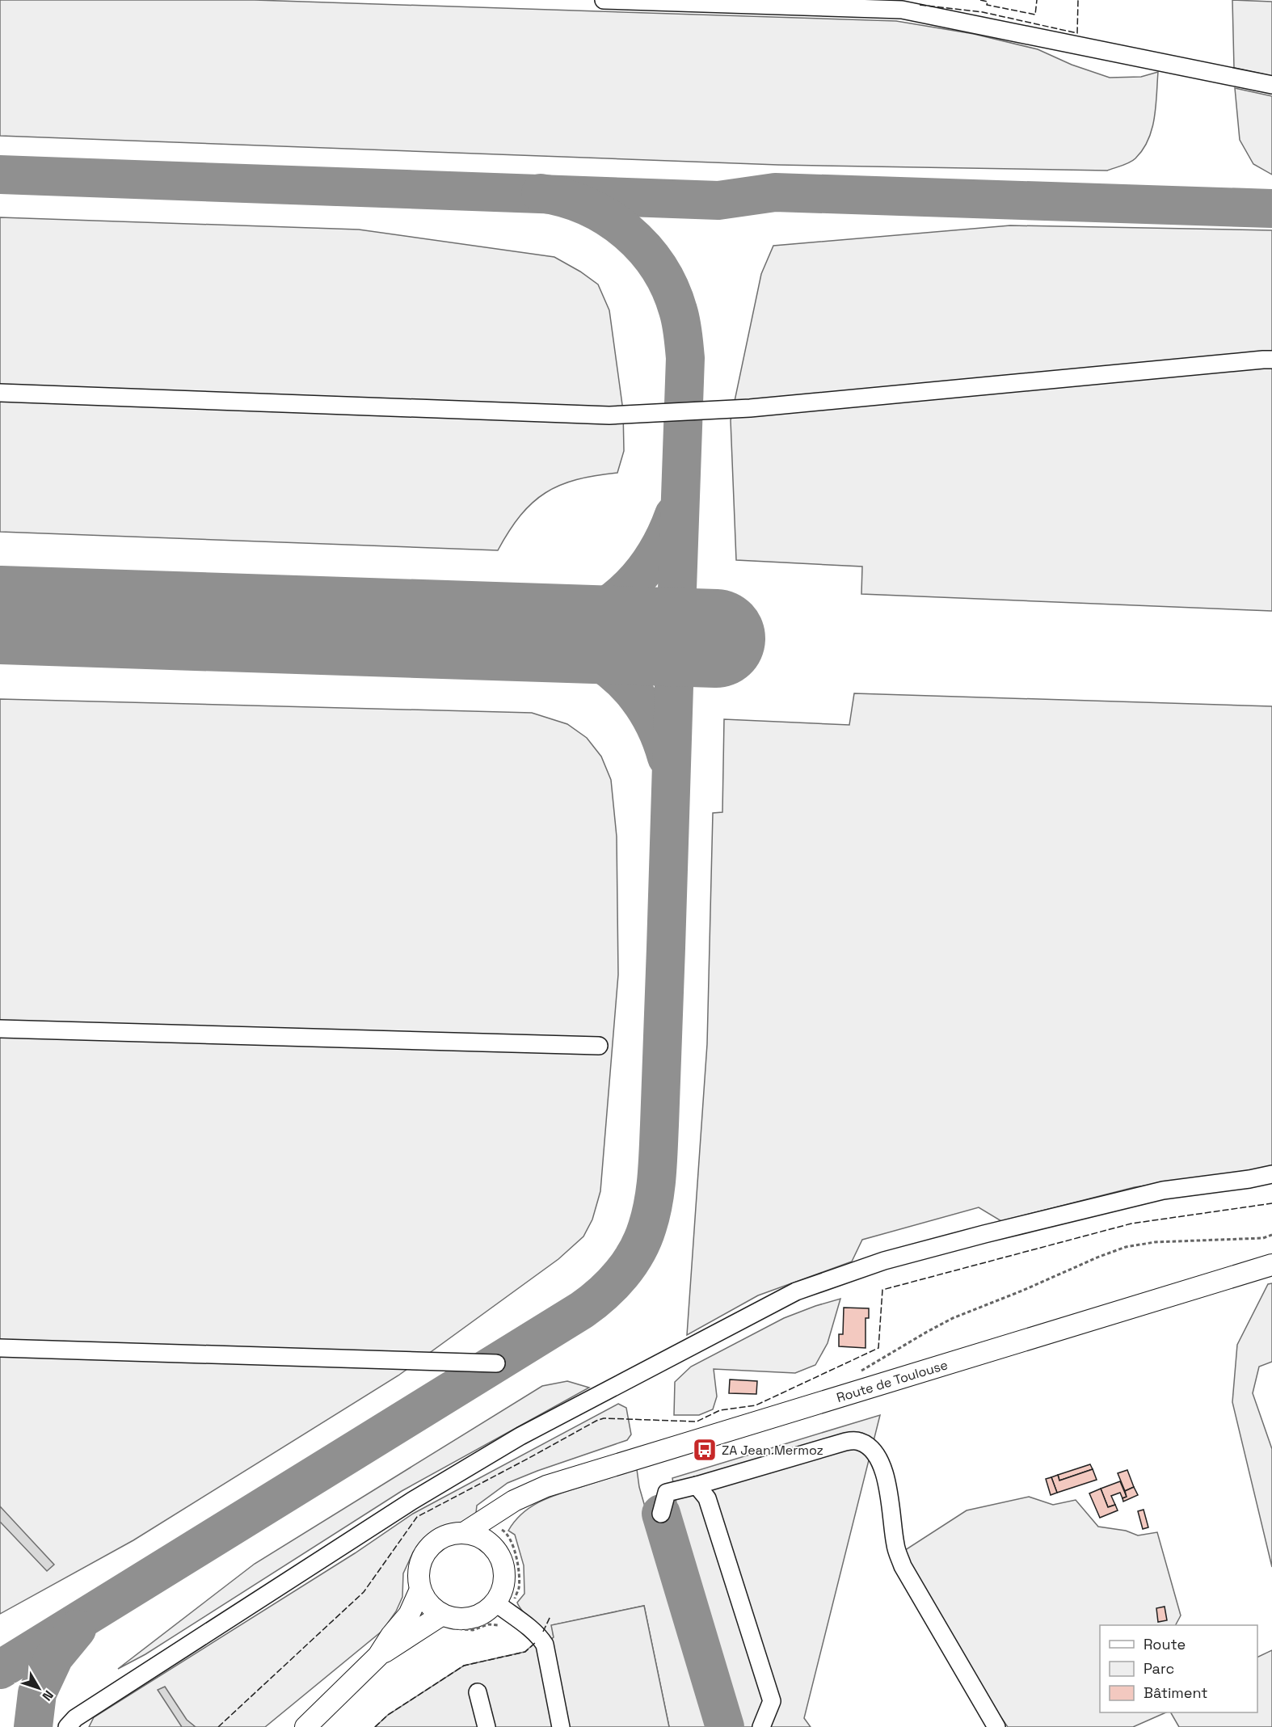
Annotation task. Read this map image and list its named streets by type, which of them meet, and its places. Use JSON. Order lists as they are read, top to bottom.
{
  "streets": {
    "main road": ["Route de Toulouse"]
  },
  "places": {
    "bus stop": ["ZA Jean Mermoz"]
  },
  "legend": ["Route", "Parc", "Bâtiment"],
  "north": "bottom right"
}
